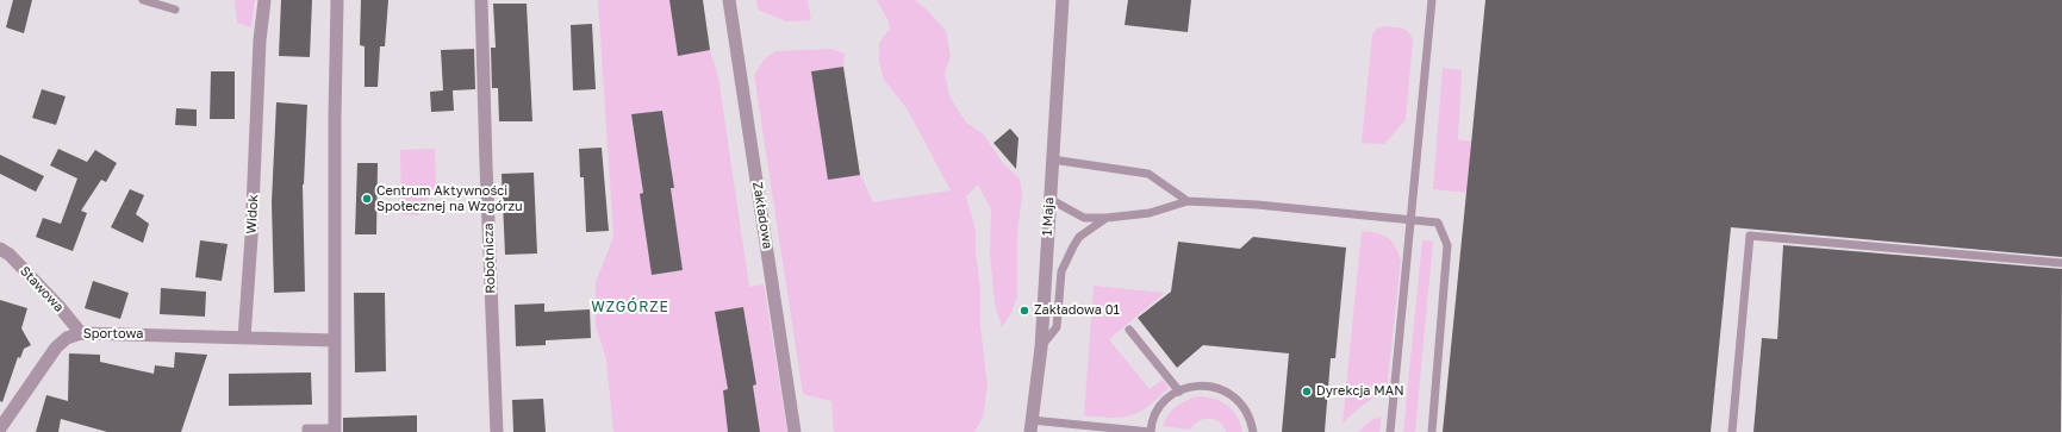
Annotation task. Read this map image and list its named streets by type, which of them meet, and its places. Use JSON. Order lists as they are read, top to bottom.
{
  "streets": {
    "street": [
      "Widok",
      "Zakładowa",
      "1 Maja",
      "Robotnicza",
      "Stawowa",
      "Sportowa"
    ]
  },
  "crossings": [
    ["Widok", "Sportowa"],
    ["Stawowa", "Sportowa"]
  ],
  "districts": ["WZGÓRZE"],
  "places": ["Centrum Aktywności Społecznej na Wzgórzu", "Zakładowa 01", "Dyrekcja MAN"]
}
